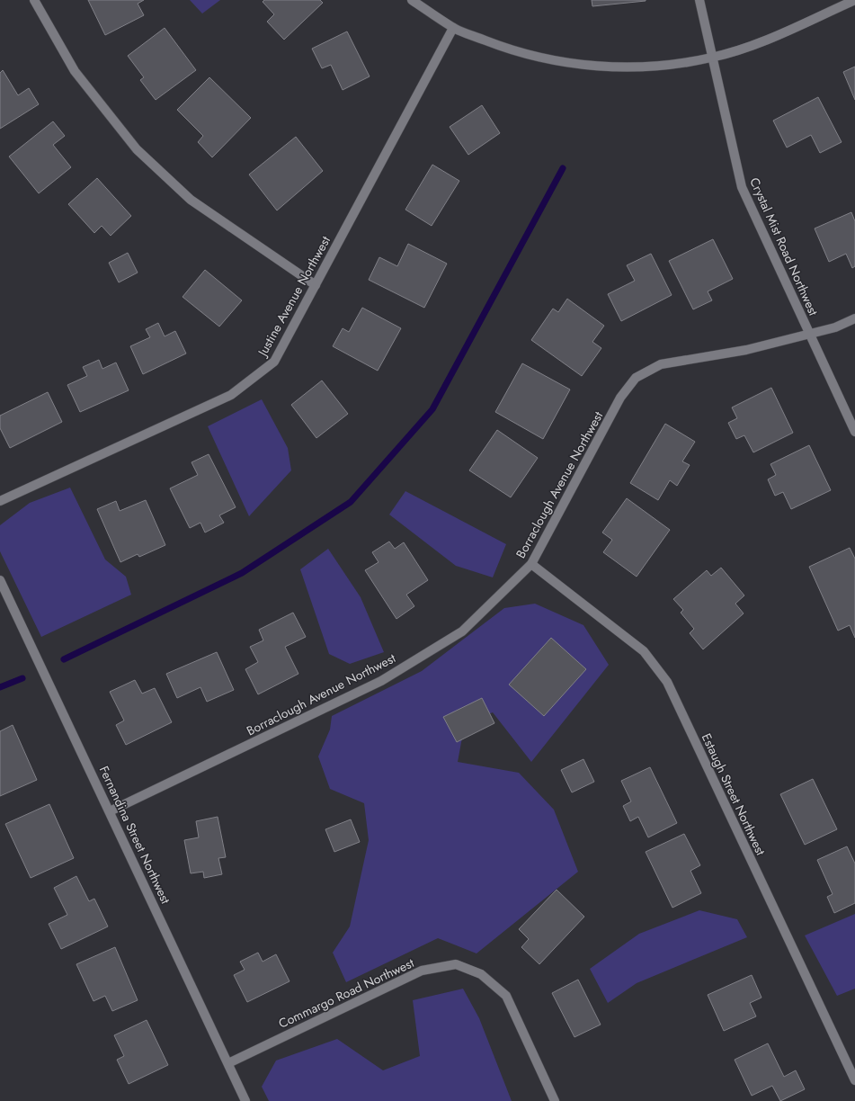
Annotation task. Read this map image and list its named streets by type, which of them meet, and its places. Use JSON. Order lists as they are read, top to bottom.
{
  "streets": {
    "street": [
      "Crystal Mist Road Northwest",
      "Justine Avenue Northwest",
      "Borraclough Avenue Northwest",
      "Estaugh Street Northwest",
      "Fernandina Street Northwest",
      "Commargo Road Northwest"
    ]
  },
  "crossings": [
    ["Crystal Mist Road Northwest", "Borraclough Avenue Northwest"],
    ["Borraclough Avenue Northwest", "Estaugh Street Northwest"],
    ["Borraclough Avenue Northwest", "Fernandina Street Northwest"],
    ["Fernandina Street Northwest", "Commargo Road Northwest"]
  ]
}
